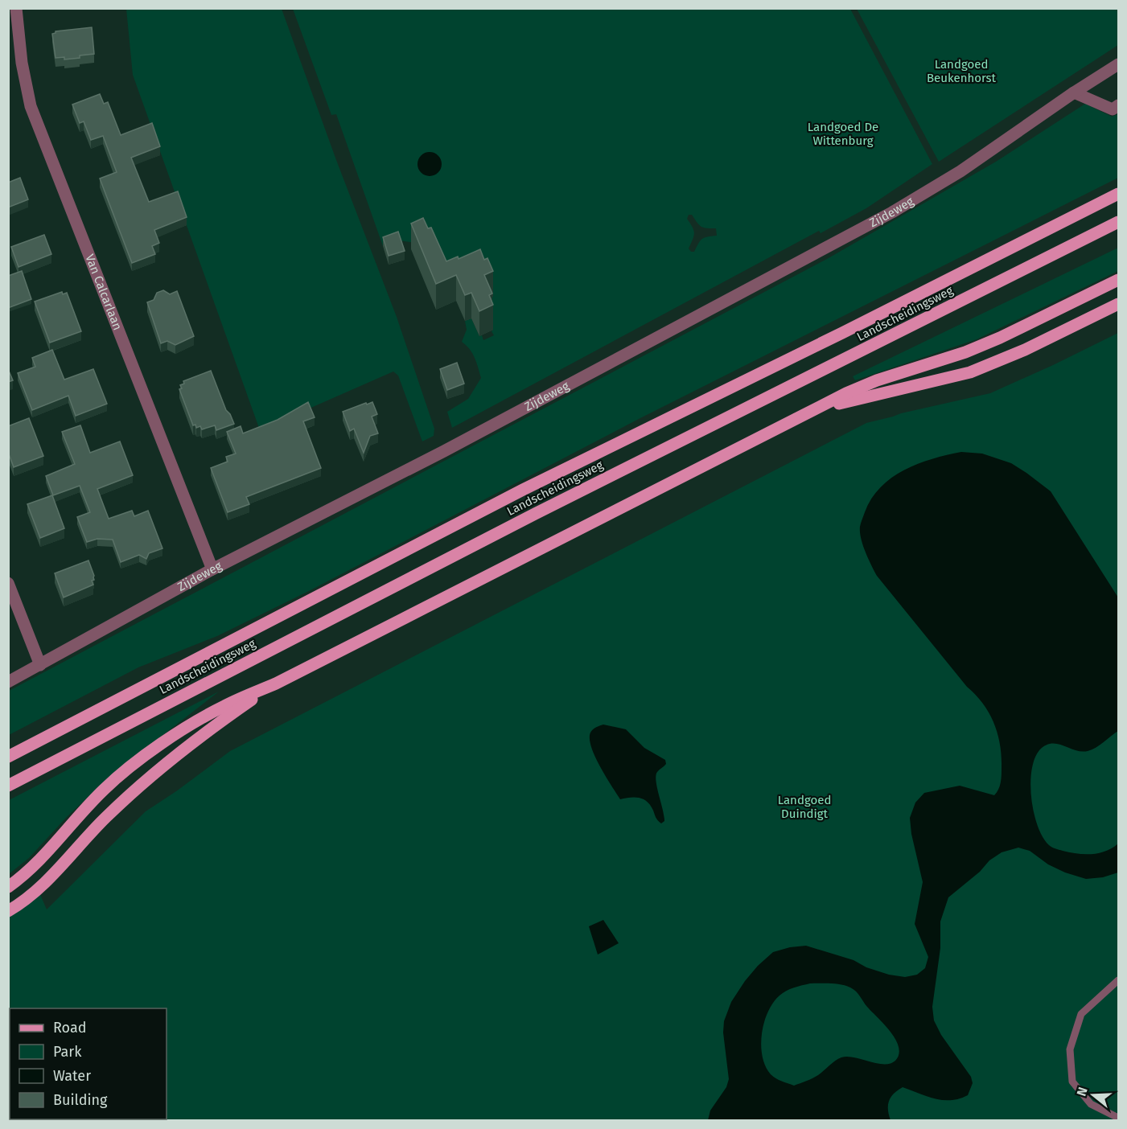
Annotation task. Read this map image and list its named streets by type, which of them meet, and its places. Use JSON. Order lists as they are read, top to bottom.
{
  "streets": {
    "main road": ["Landscheidingsweg"],
    "street": ["Zijdeweg", "Van Calcarlaan"]
  },
  "crossings": [
    ["Zijdeweg", "Van Calcarlaan"]
  ],
  "parks": ["Landgoed Beukenhorst", "Landgoed De Wittenburg", "Landgoed Duindigt"],
  "legend": [
    "Road",
    "Park",
    "Water",
    "Building"
  ],
  "north": "left"
}
